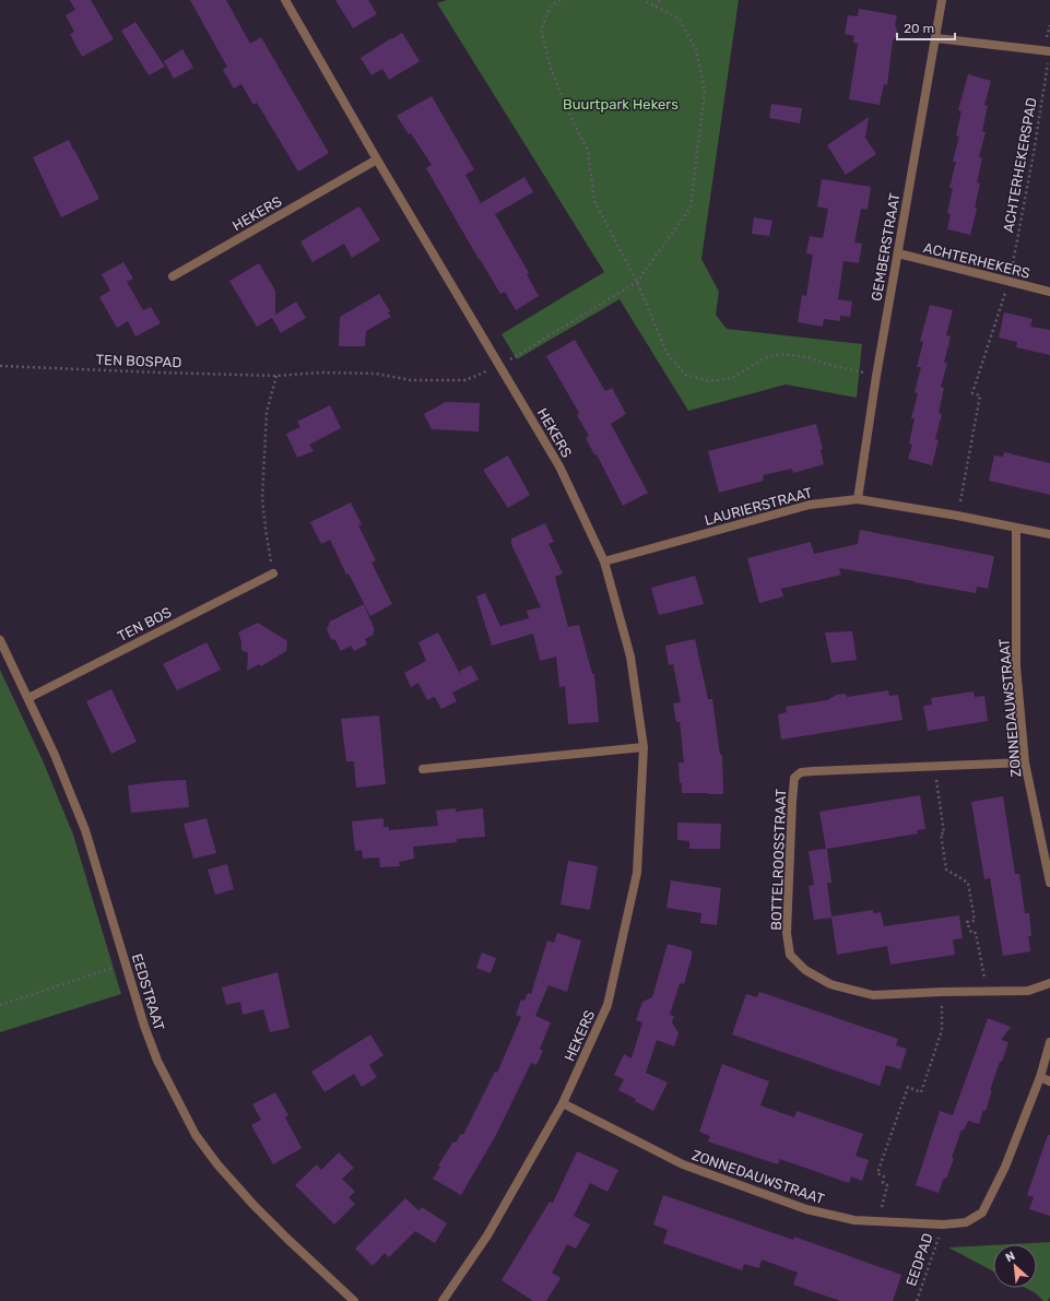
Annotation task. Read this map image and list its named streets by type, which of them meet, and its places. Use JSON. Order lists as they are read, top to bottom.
{
  "streets": {
    "street": [
      "HEKERS",
      "GEMBERSTRAAT",
      "ACHTERHEKERS",
      "LAURIERSTRAAT",
      "TEN BOS",
      "ZONNEDAUWSTRAAT",
      "BOTTELROOSSTRAAT",
      "EEDSTRAAT"
    ],
    "path": ["ACHTERHEKERSPAD", "TEN BOSPAD", "EEDPAD"]
  },
  "crossings": [
    ["ACHTERHEKERSPAD", "ACHTERHEKERS"],
    ["ACHTERHEKERSPAD", "LAURIERSTRAAT"],
    ["HEKERS", "TEN BOSPAD"],
    ["HEKERS", "LAURIERSTRAAT"],
    ["HEKERS", "ZONNEDAUWSTRAAT"],
    ["GEMBERSTRAAT", "ACHTERHEKERS"],
    ["GEMBERSTRAAT", "LAURIERSTRAAT"],
    ["LAURIERSTRAAT", "ZONNEDAUWSTRAAT"],
    ["TEN BOS", "EEDSTRAAT"],
    ["ZONNEDAUWSTRAAT", "BOTTELROOSSTRAAT"],
    ["ZONNEDAUWSTRAAT", "EEDPAD"]
  ],
  "parks": ["Buurtpark Hekers"],
  "scale_bar": "20 m",
  "north": "top left"
}
